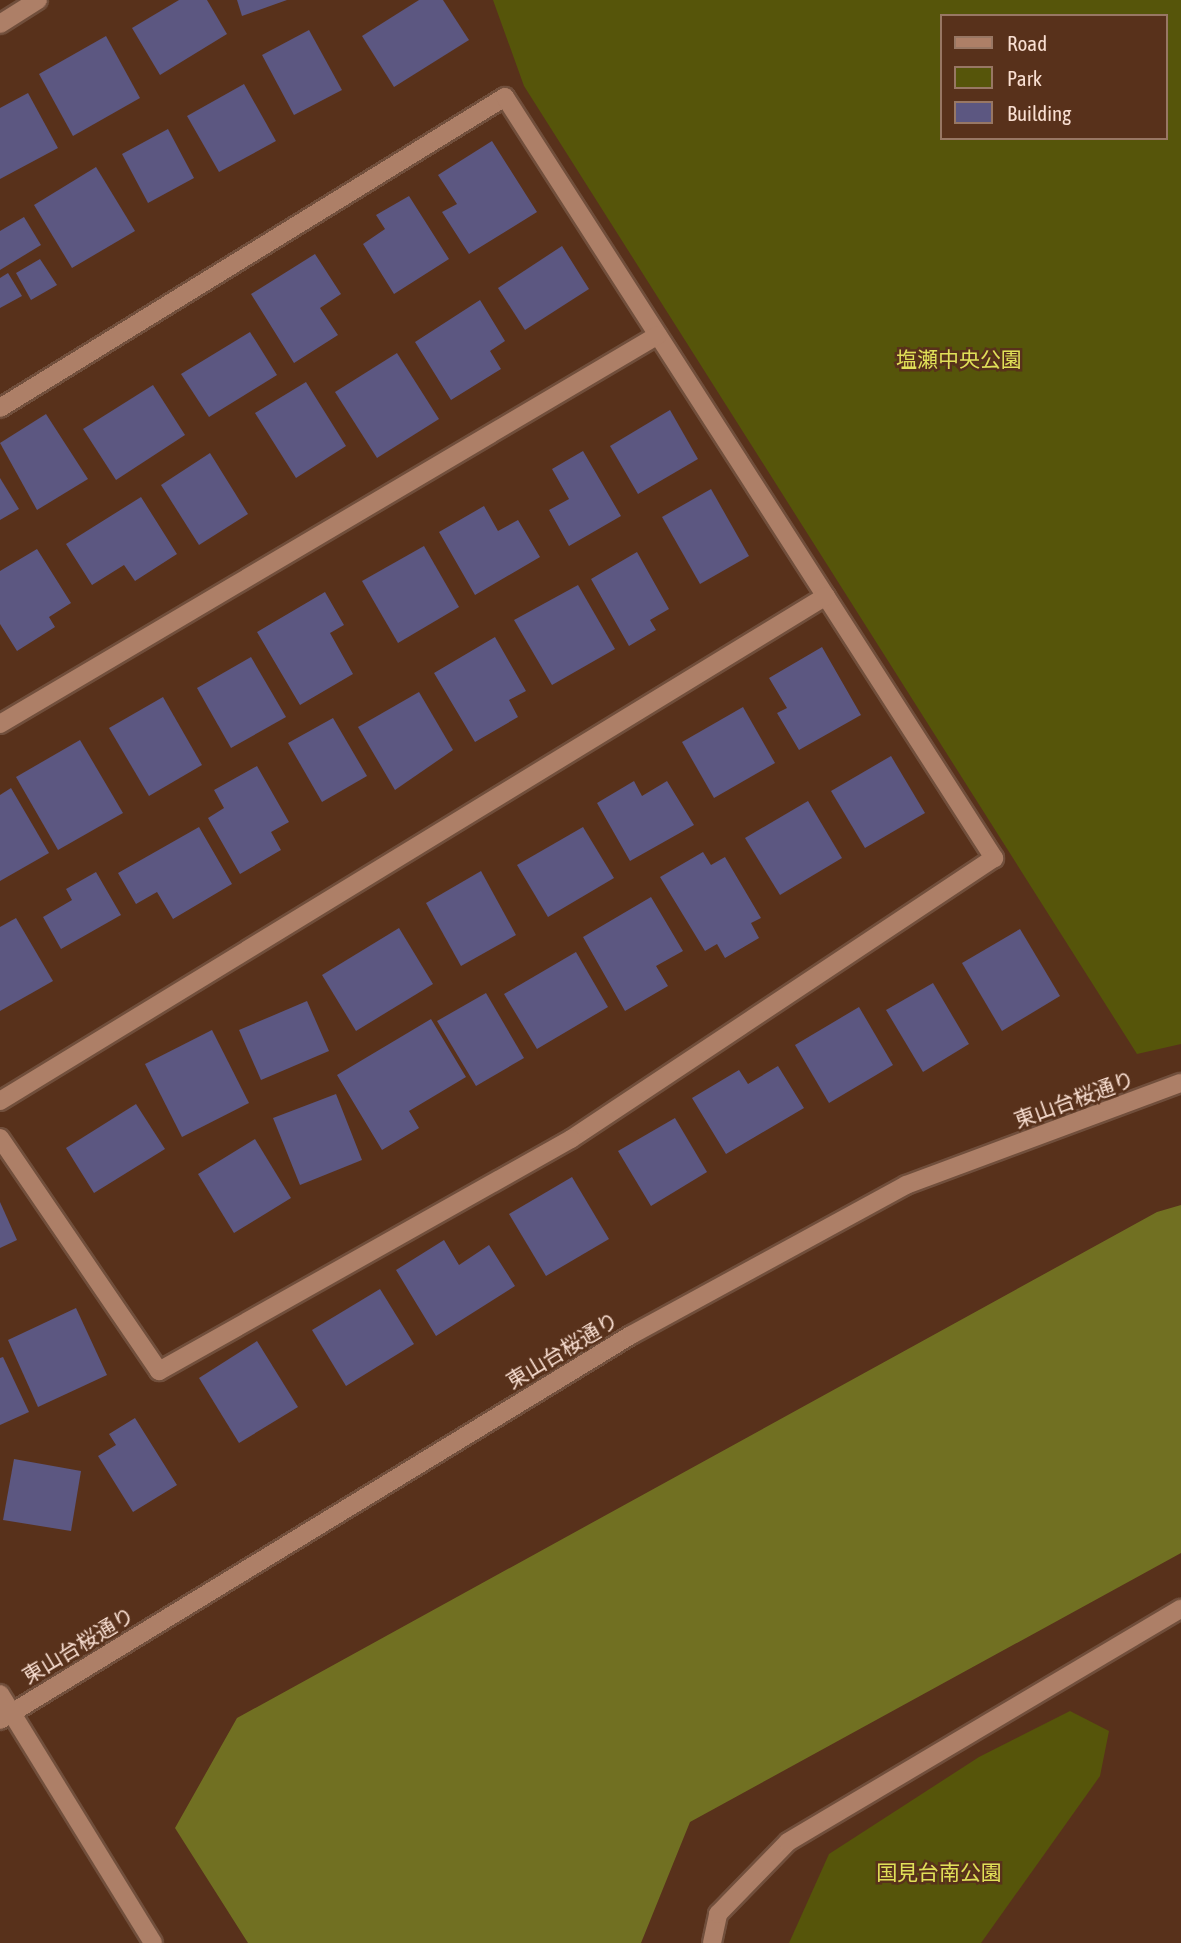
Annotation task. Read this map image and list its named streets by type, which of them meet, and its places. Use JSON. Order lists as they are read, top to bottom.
{
  "streets": {
    "street": ["東山台桜通り"]
  },
  "parks": ["塩瀬中央公園", "国見台南公園"],
  "legend": ["Road", "Park", "Building"]
}
